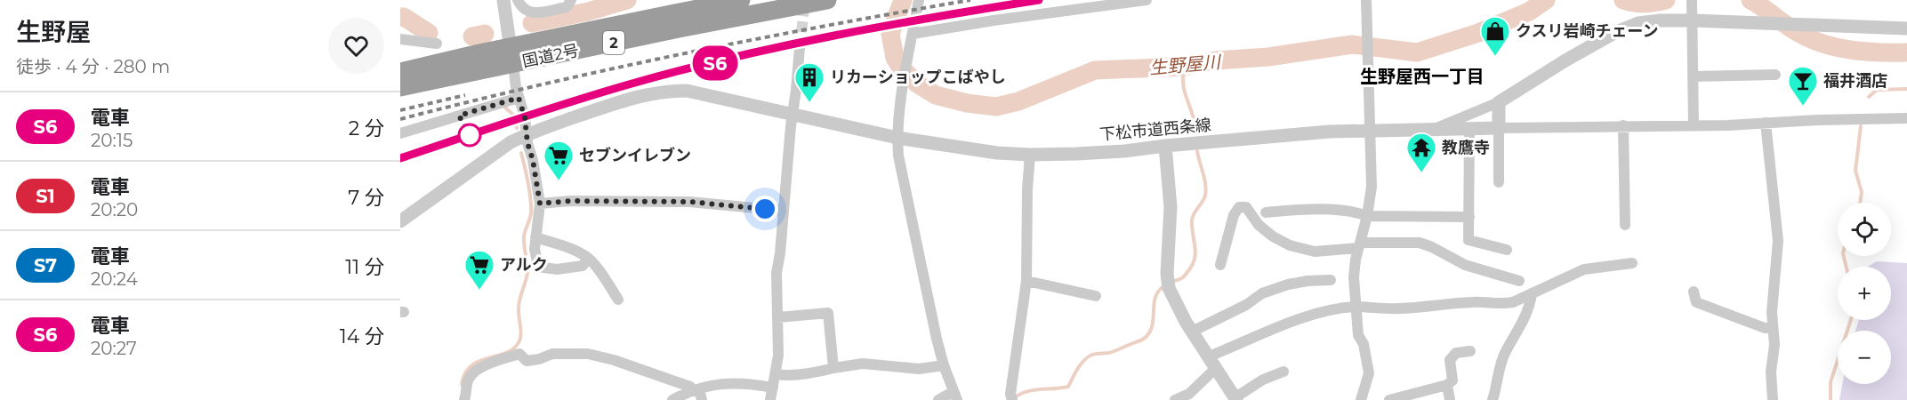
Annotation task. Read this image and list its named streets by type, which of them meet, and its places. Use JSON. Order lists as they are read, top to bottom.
{
  "streets": {
    "highway": ["2", "国道2号"],
    "street": ["下松市道西条線"]
  },
  "districts": ["生野屋西一丁目"],
  "water": ["生野屋川"],
  "places": {
    "shop": ["クスリ岩崎チェーン"],
    "building": ["リカーショップこばやし"],
    "bar": ["福井酒店"],
    "temple": ["教鷹寺"],
    "supermarket": ["セブンイレブン", "アルク"]
  },
  "page": {
    "heading": ["生野屋", "徒歩 · 4 分 · 280 m"],
    "on_map": "S6",
    "list": [
      {
        "mark": "S6",
        "name": "電車",
        "note": "20:15",
        "value": "2 分"
      },
      {
        "mark": "S1",
        "name": "電車",
        "note": "20:20",
        "value": "7 分"
      },
      {
        "mark": "S7",
        "name": "電車",
        "note": "20:24",
        "value": "11 分"
      },
      {
        "mark": "S6",
        "name": "電車",
        "note": "20:27",
        "value": "14 分"
      }
    ],
    "map_buttons": ["+", "−"]
  }
}
